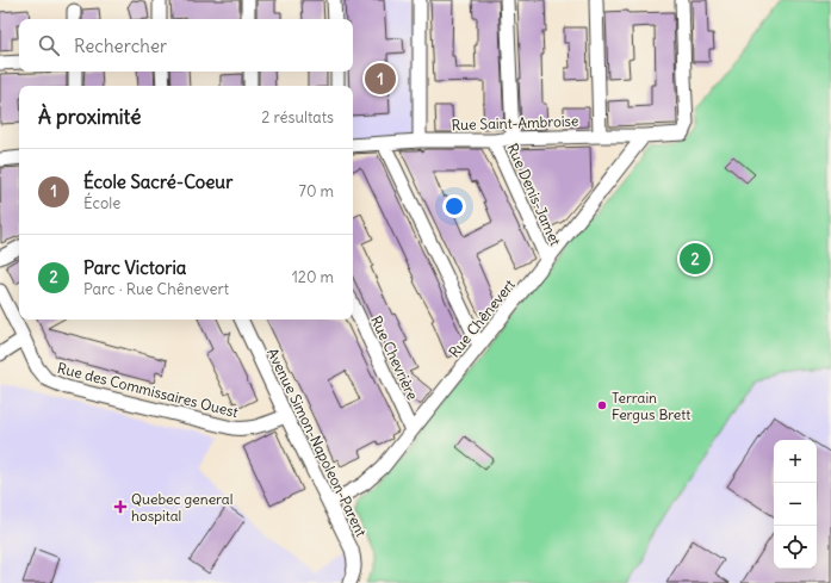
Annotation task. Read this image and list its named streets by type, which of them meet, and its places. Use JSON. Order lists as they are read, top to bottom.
{
  "streets": {
    "street": [
      "Rue Saint-Ambroise",
      "Rue Denis-Jamet",
      "Rue Chênevert",
      "Rue Chevrière",
      "Rue des Commissaires Ouest",
      "Avenue Simon-Napoleon-Parent"
    ]
  },
  "crossings": [
    ["Rue Saint-Ambroise", "Rue Denis-Jamet"],
    ["Rue Saint-Ambroise", "Rue Chênevert"],
    ["Rue Denis-Jamet", "Rue Chênevert"],
    ["Rue Chênevert", "Rue Chevrière"],
    ["Rue Chênevert", "Avenue Simon-Napoleon-Parent"],
    ["Rue des Commissaires Ouest", "Avenue Simon-Napoleon-Parent"]
  ],
  "places": {
    "other": ["Terrain Fergus Brett"],
    "health": ["Quebec general hospital"]
  },
  "page": {
    "search": "Rechercher",
    "pins": ["1", "2"],
    "heading": ["À proximité", "2 résultats"],
    "list": [
      {
        "mark": "1",
        "name": "École Sacré-Coeur",
        "note": "École",
        "value": "70 m"
      },
      {
        "mark": "2",
        "name": "Parc Victoria",
        "note": "Parc · Rue Chênevert",
        "value": "120 m"
      }
    ],
    "map_buttons": ["+", "−"]
  }
}
